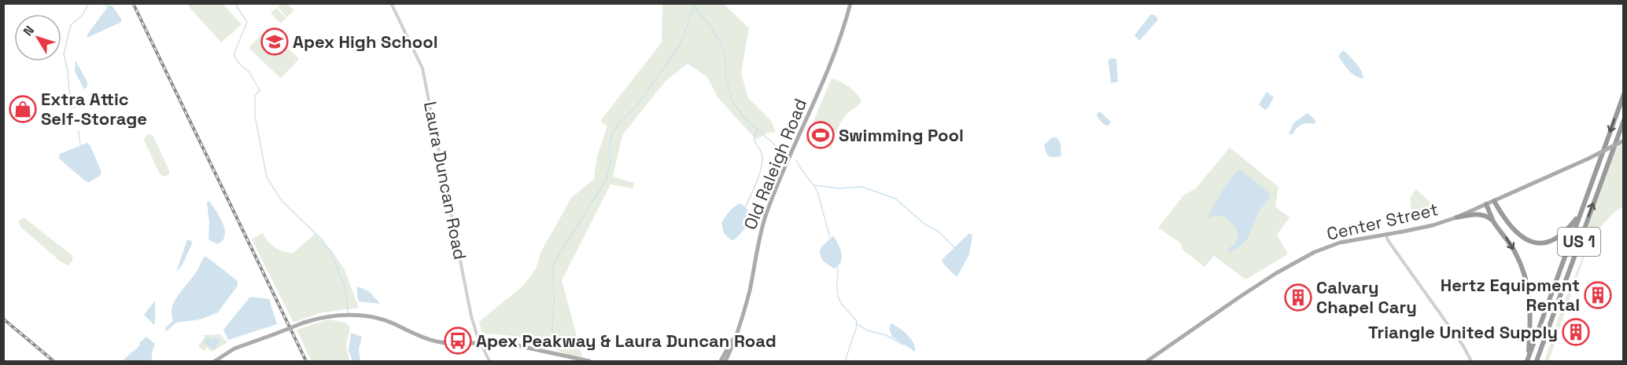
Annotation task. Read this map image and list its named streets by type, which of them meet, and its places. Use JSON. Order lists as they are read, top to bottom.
{
  "streets": {
    "highway": ["US 1"],
    "main road": ["Old Raleigh Road", "Center Street"],
    "street": ["Laura Duncan Road"]
  },
  "places": {
    "school or university": ["Apex High School"],
    "shop": ["Extra Attic Self-Storage"],
    "sports": ["Swimming Pool"],
    "building": ["Hertz Equipment Rental", "Calvary Chapel Cary", "Triangle United Supply"],
    "bus stop": ["Apex Peakway & Laura Duncan Road"]
  },
  "north": "top left"
}
